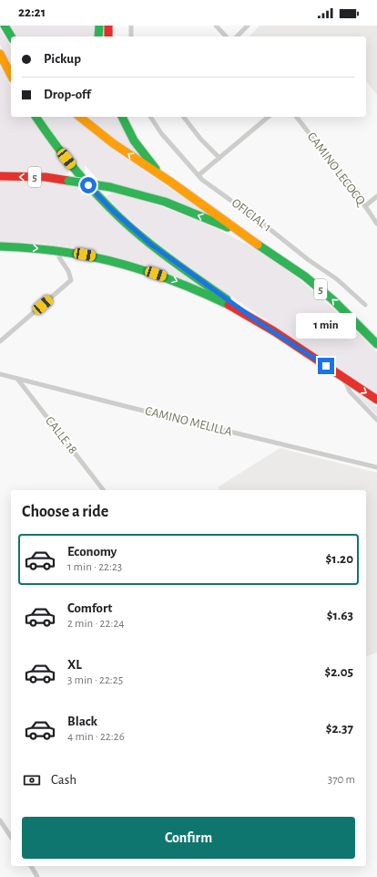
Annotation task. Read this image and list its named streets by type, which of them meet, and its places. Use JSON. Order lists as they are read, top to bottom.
{
  "streets": {
    "highway": ["5"],
    "street": [
      "CAMINO LECOCQ",
      "OFICIAL 1",
      "CAMINO MELILLA",
      "CALLE 18"
    ]
  },
  "crossings": [
    ["CAMINO MELILLA", "CALLE 18"]
  ],
  "page": {
    "status": "22:21",
    "banner": ["Pickup", "Drop-off"],
    "bubble": "1 min",
    "heading": "Choose a ride",
    "list": [
      {
        "name": "Economy",
        "note": "1 min · 22:23",
        "value": "$1.20"
      },
      {
        "name": "Comfort",
        "note": "2 min · 22:24",
        "value": "$1.63"
      },
      {
        "name": "XL",
        "note": "3 min · 22:25",
        "value": "$2.05"
      },
      {
        "name": "Black",
        "note": "4 min · 22:26",
        "value": "$2.37"
      }
    ],
    "pay": ["Cash", "370 m"],
    "buttons": "Confirm"
  }
}
